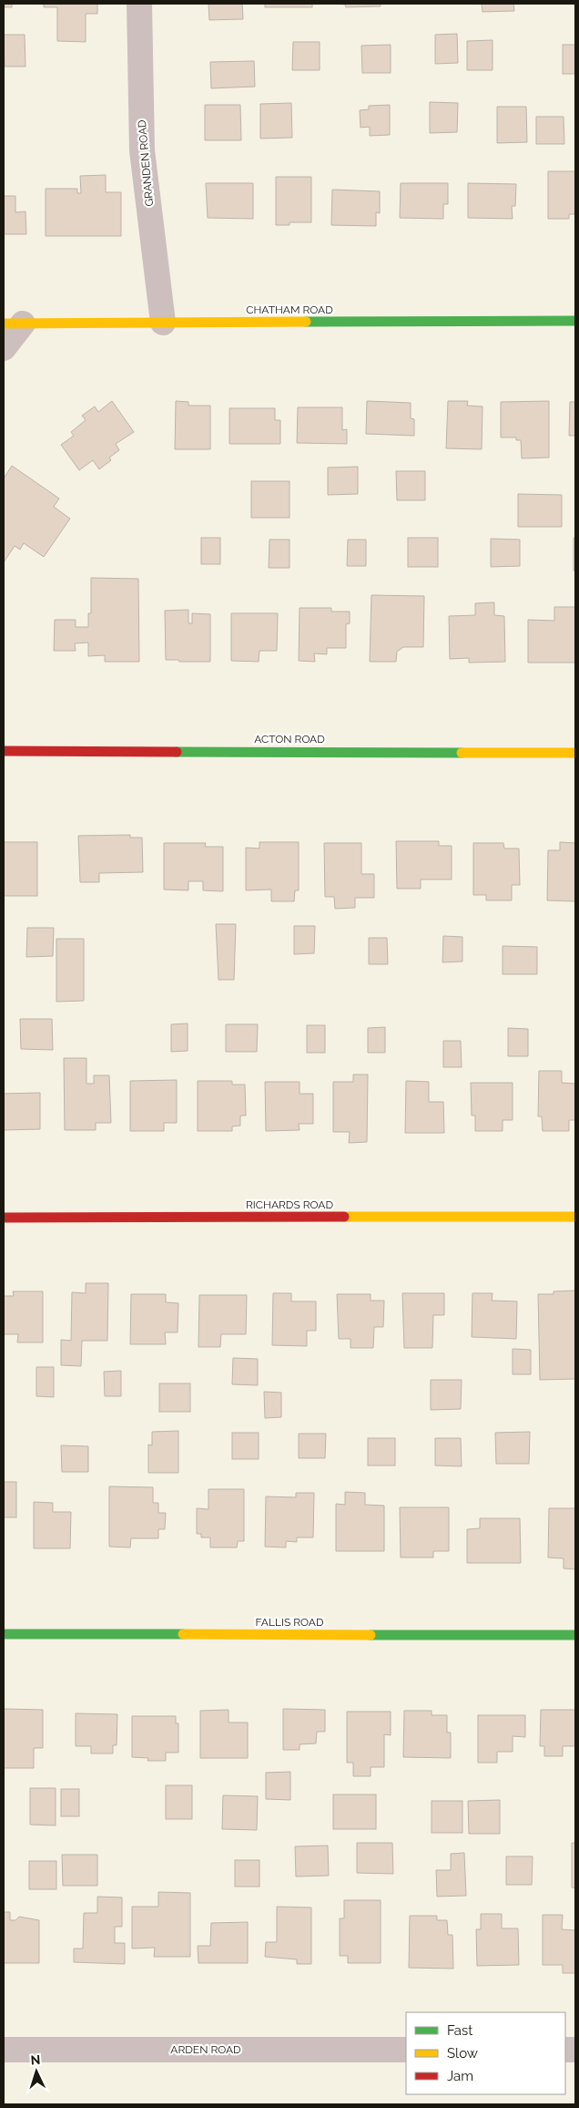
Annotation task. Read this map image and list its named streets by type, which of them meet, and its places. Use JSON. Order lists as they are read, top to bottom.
{
  "streets": {
    "street": [
      "GRANDEN ROAD",
      "CHATHAM ROAD",
      "ACTON ROAD",
      "RICHARDS ROAD",
      "FALLIS ROAD",
      "ARDEN ROAD"
    ]
  },
  "crossings": [
    ["GRANDEN ROAD", "CHATHAM ROAD"]
  ],
  "legend": ["Fast", "Slow", "Jam"],
  "north": "top"
}
